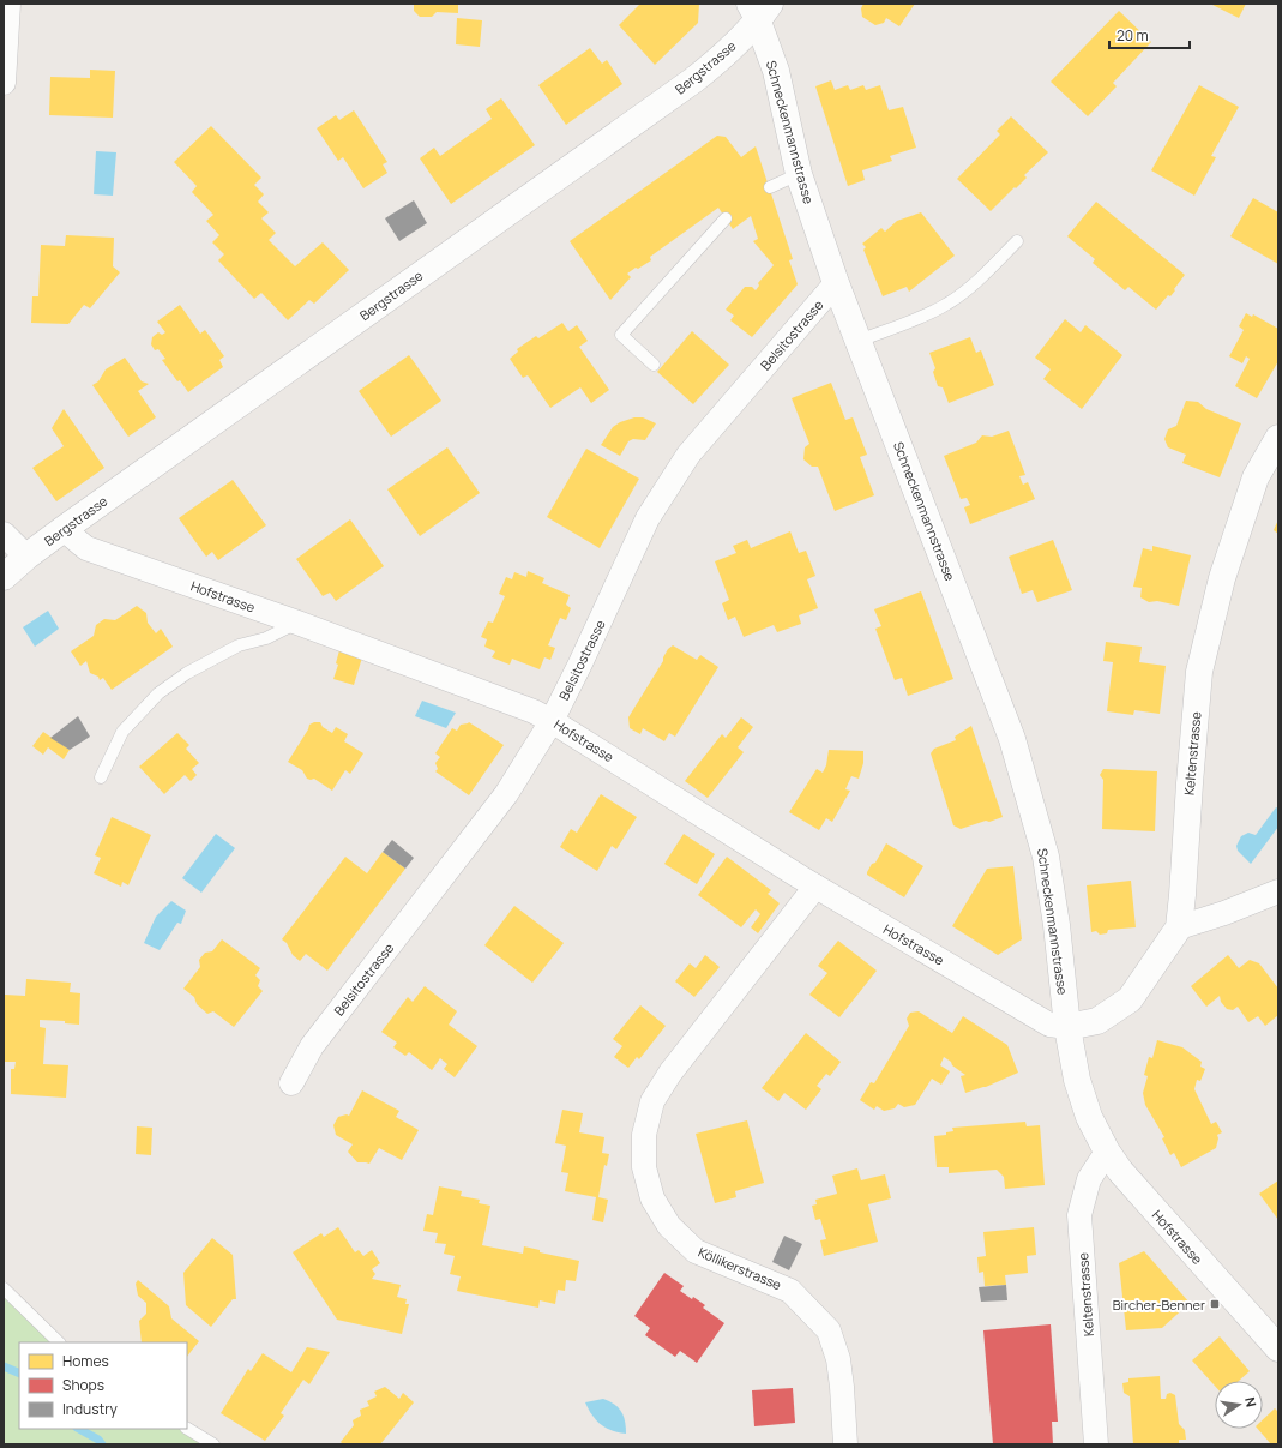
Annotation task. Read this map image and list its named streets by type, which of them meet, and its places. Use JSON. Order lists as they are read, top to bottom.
{
  "streets": {
    "main road": [
      "Bergstrasse",
      "Schneckenmannstrasse",
      "Hofstrasse",
      "Keltenstrasse"
    ],
    "street": ["Belsitostrasse", "Köllikerstrasse"]
  },
  "crossings": [
    ["Bergstrasse", "Schneckenmannstrasse"],
    ["Bergstrasse", "Hofstrasse"],
    ["Schneckenmannstrasse", "Belsitostrasse"],
    ["Schneckenmannstrasse", "Hofstrasse"],
    ["Schneckenmannstrasse", "Keltenstrasse"],
    ["Belsitostrasse", "Hofstrasse"],
    ["Hofstrasse", "Keltenstrasse"],
    ["Hofstrasse", "Köllikerstrasse"]
  ],
  "places": {
    "transit": ["Bircher-Benner"]
  },
  "legend": ["Homes", "Shops", "Industry"],
  "scale_bar": "20 m",
  "north": "right"
}
